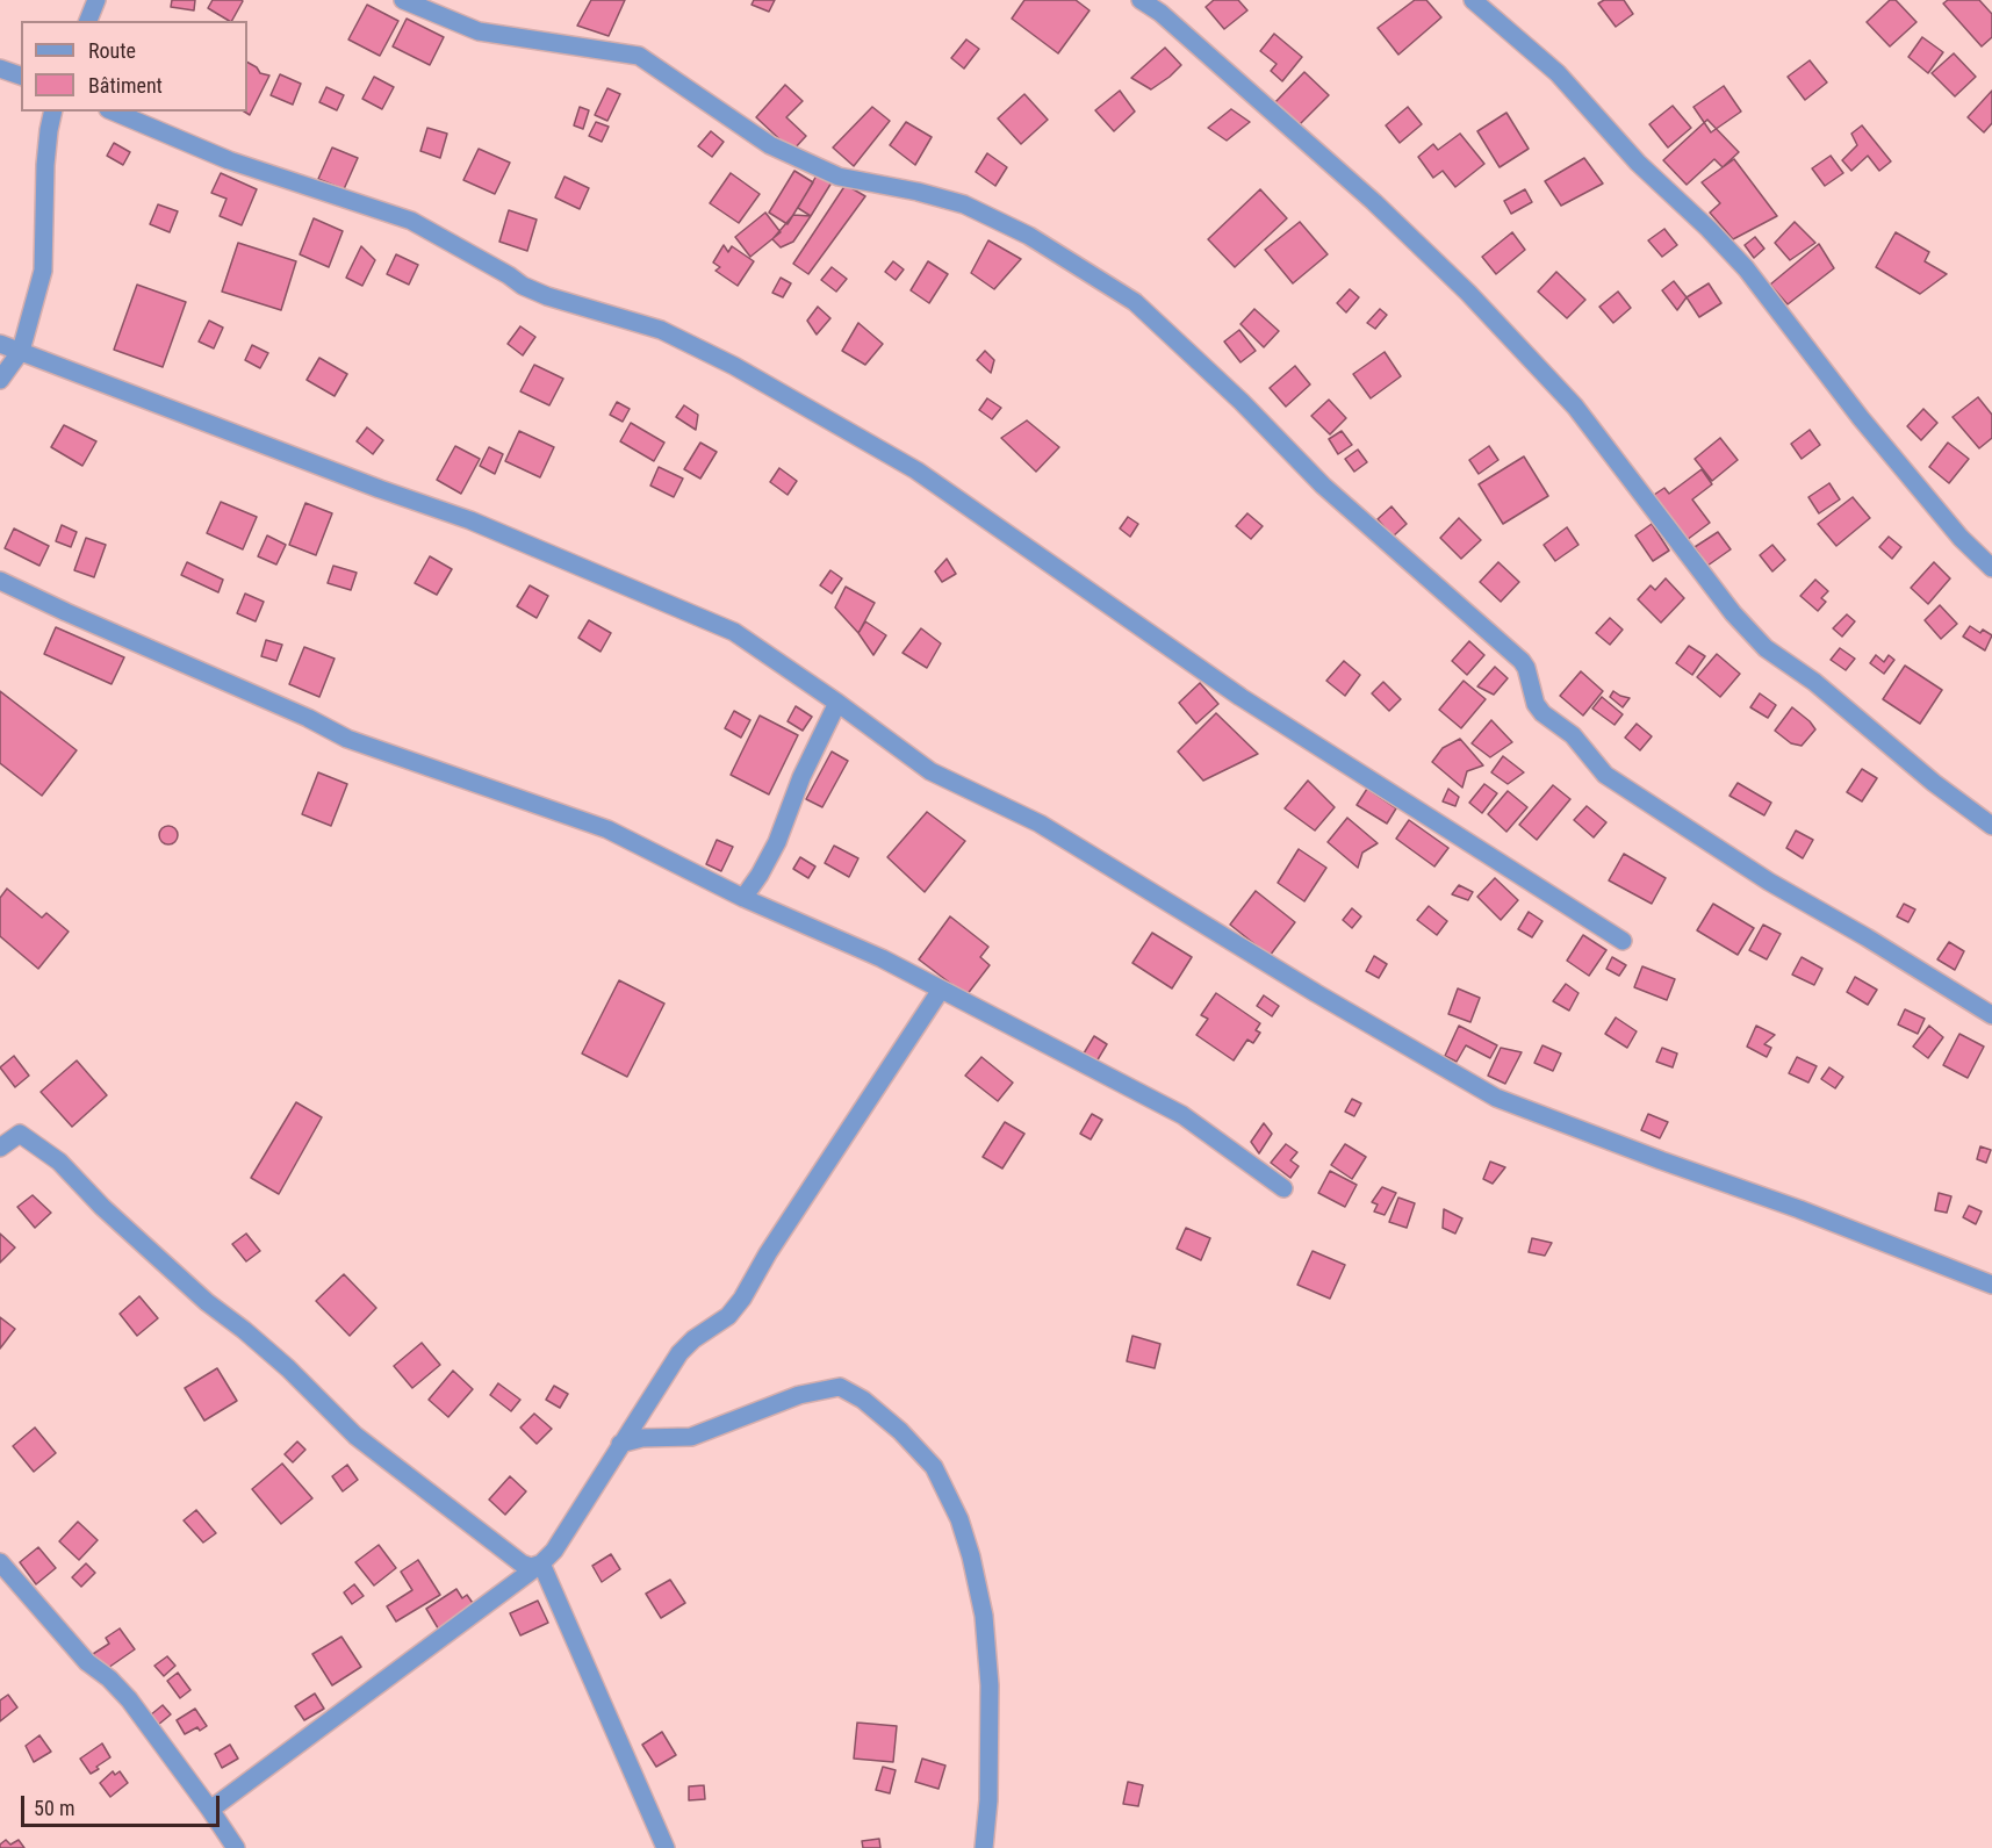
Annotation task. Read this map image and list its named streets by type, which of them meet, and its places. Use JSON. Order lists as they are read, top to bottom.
{
  "legend": ["Route", "Bâtiment"],
  "scale_bar": "50 m"
}
